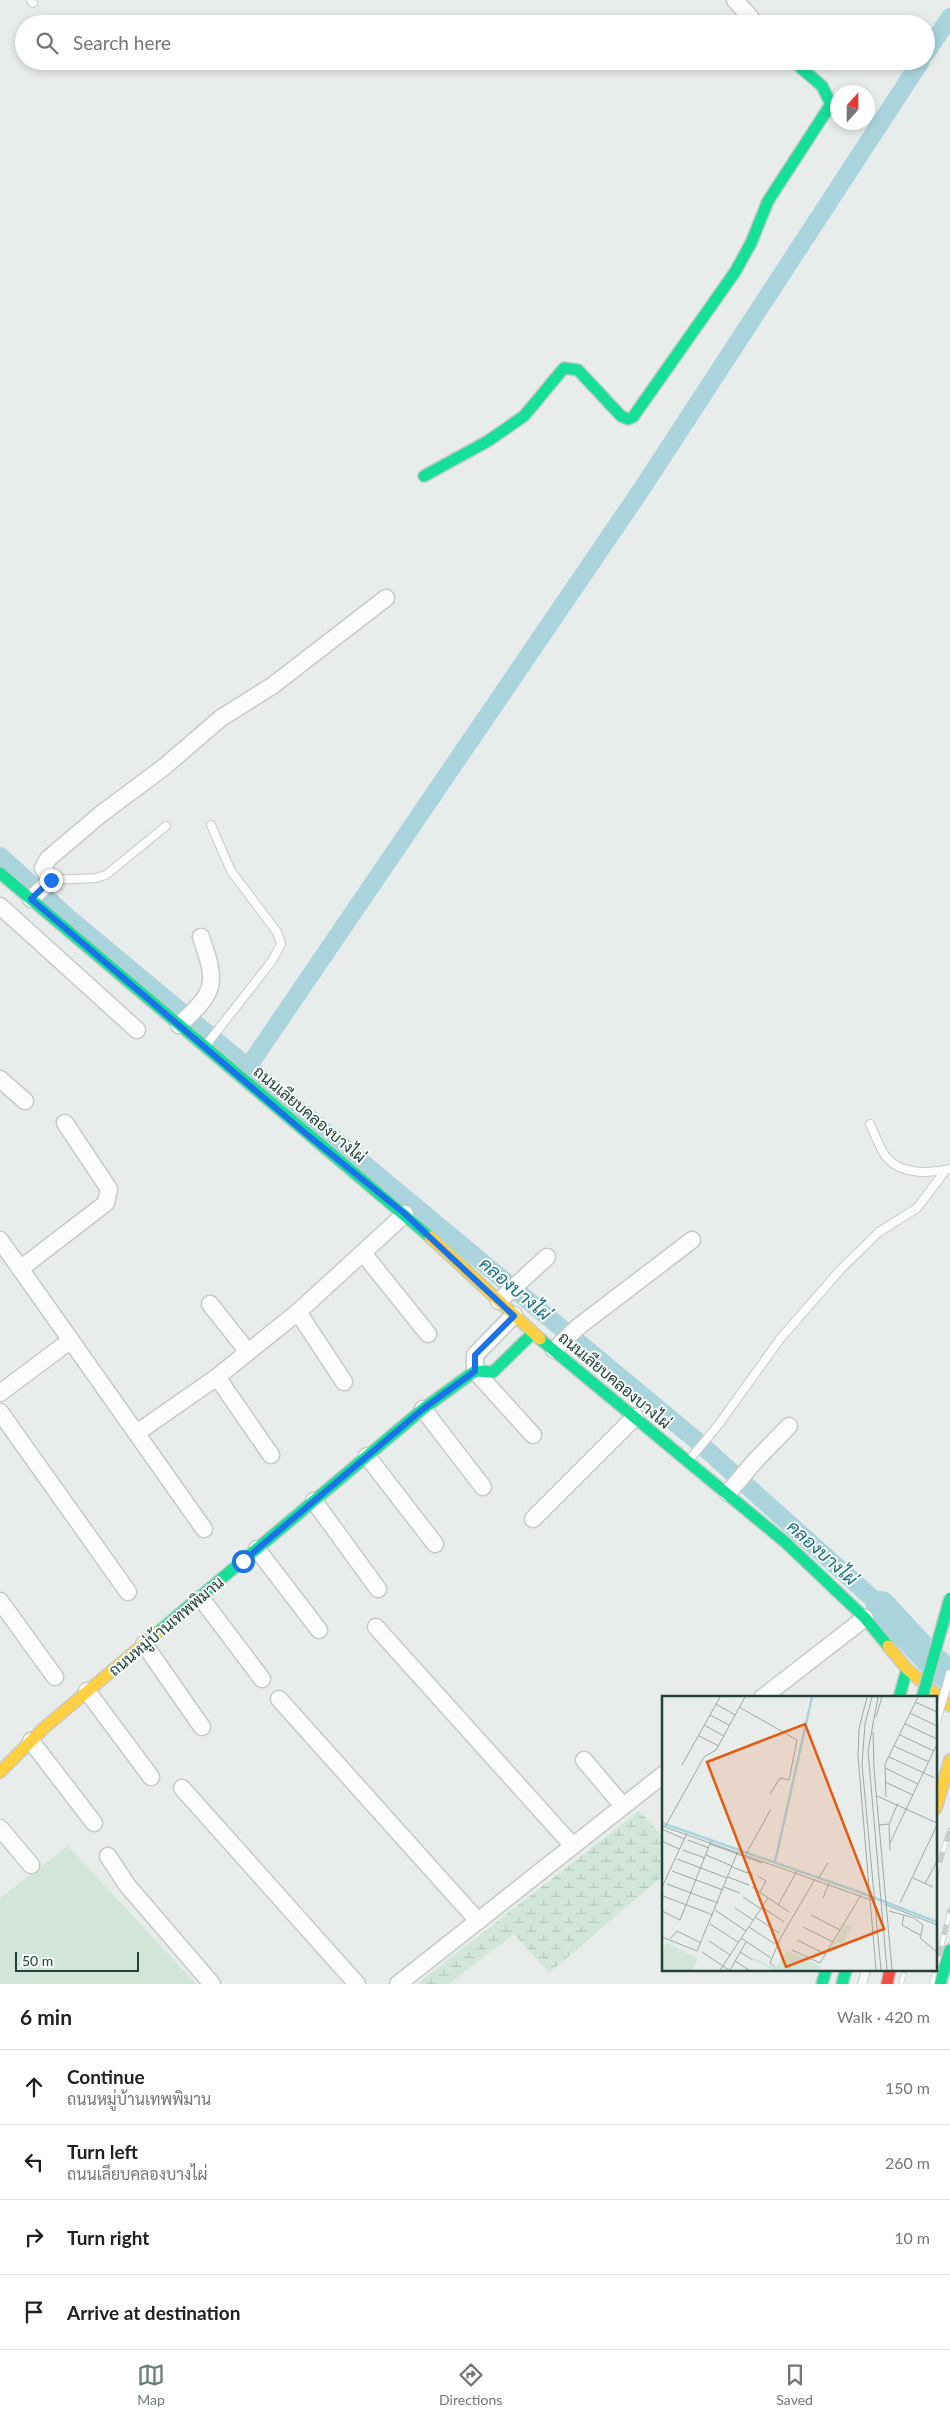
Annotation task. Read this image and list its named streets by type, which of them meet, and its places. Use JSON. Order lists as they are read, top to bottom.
{
  "streets": {
    "main road": ["ถนนเลียบคลองบางไผ่", "ถนนหมู่บ้านเทพพิมาน"]
  },
  "crossings": [
    ["ถนนเลียบคลองบางไผ่", "ถนนหมู่บ้านเทพพิมาน"]
  ],
  "water": ["คลองบางไผ่"],
  "scale_bar": "50 m",
  "north": "top",
  "page": {
    "search": "Search here",
    "scale": "50 m",
    "heading": ["6 min", "Walk · 420 m"],
    "list": [
      ["Continue", "ถนนหมู่บ้านเทพพิมาน", "150 m"],
      ["Turn left", "ถนนเลียบคลองบางไผ่", "260 m"],
      ["Turn right", "10 m"],
      "Arrive at destination"
    ],
    "nav": ["Map", "Directions", "Saved"]
  }
}
